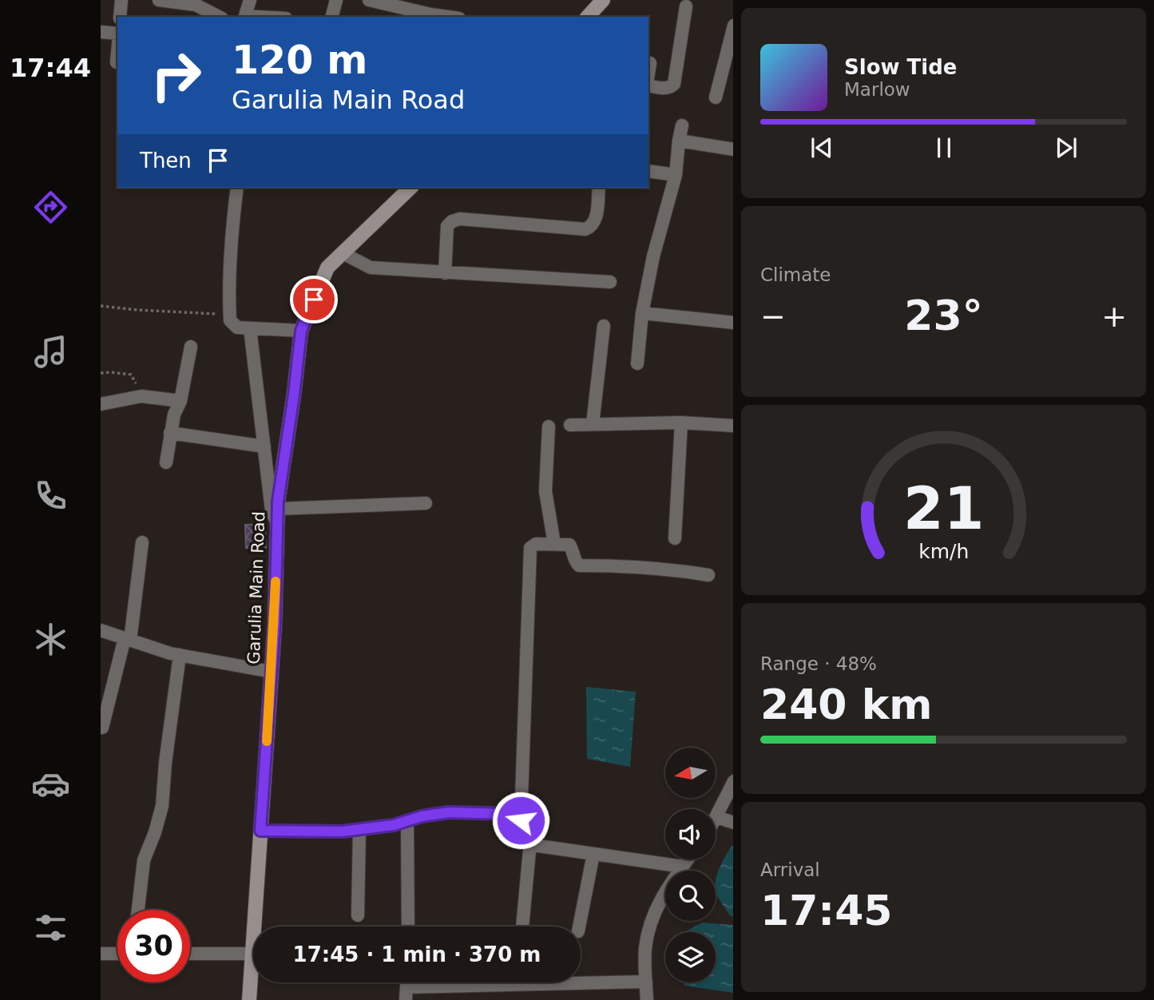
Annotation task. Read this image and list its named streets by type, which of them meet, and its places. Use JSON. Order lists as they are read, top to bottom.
{
  "streets": {
    "street": ["Garulia Main Road"]
  },
  "north": "left",
  "page": {
    "tabs": "17:44",
    "turn": ["120 m", "Garulia Main Road"],
    "song": ["Slow Tide", "Marlow"],
    "then": "Then",
    "tile": [
      "Climate",
      ["Range · 48%", "240 km"],
      ["Arrival", "17:45"]
    ],
    "heat": ["−", "23°", "+"],
    "limit": "30",
    "trip": "17:45 · 1 min · 370 m",
    "gauge": ["21", "km/h"]
  }
}
